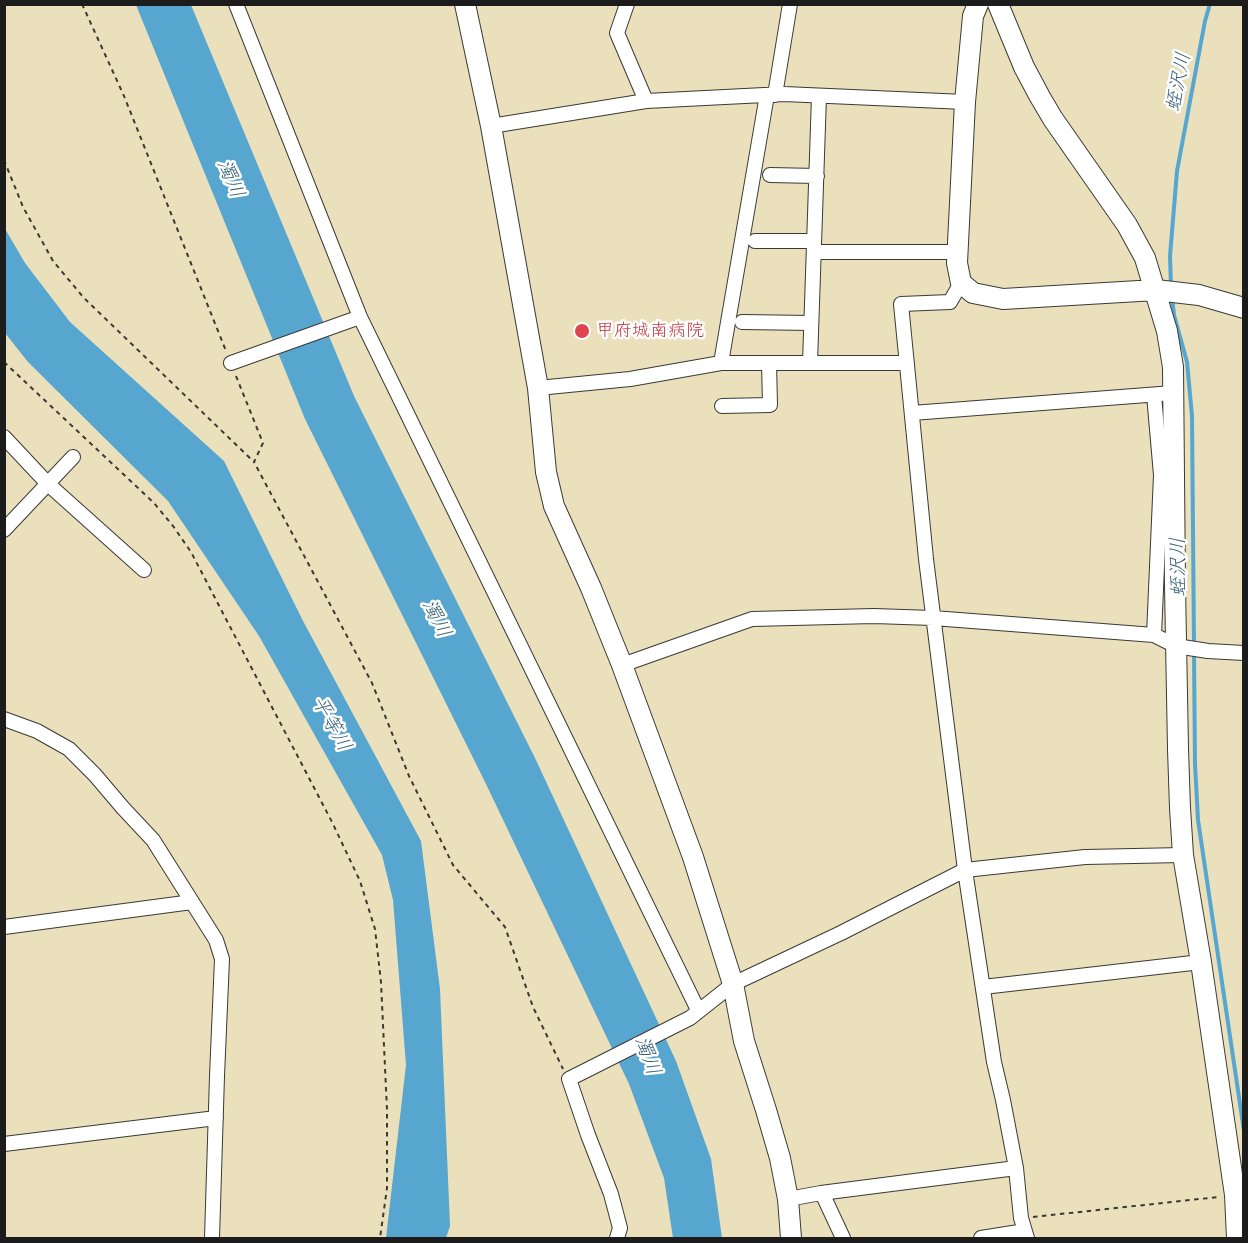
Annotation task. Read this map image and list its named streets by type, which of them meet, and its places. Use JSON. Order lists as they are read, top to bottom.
{
  "water": ["蛭沢川", "濁川", "平等川"],
  "places": ["甲府城南病院"]
}
